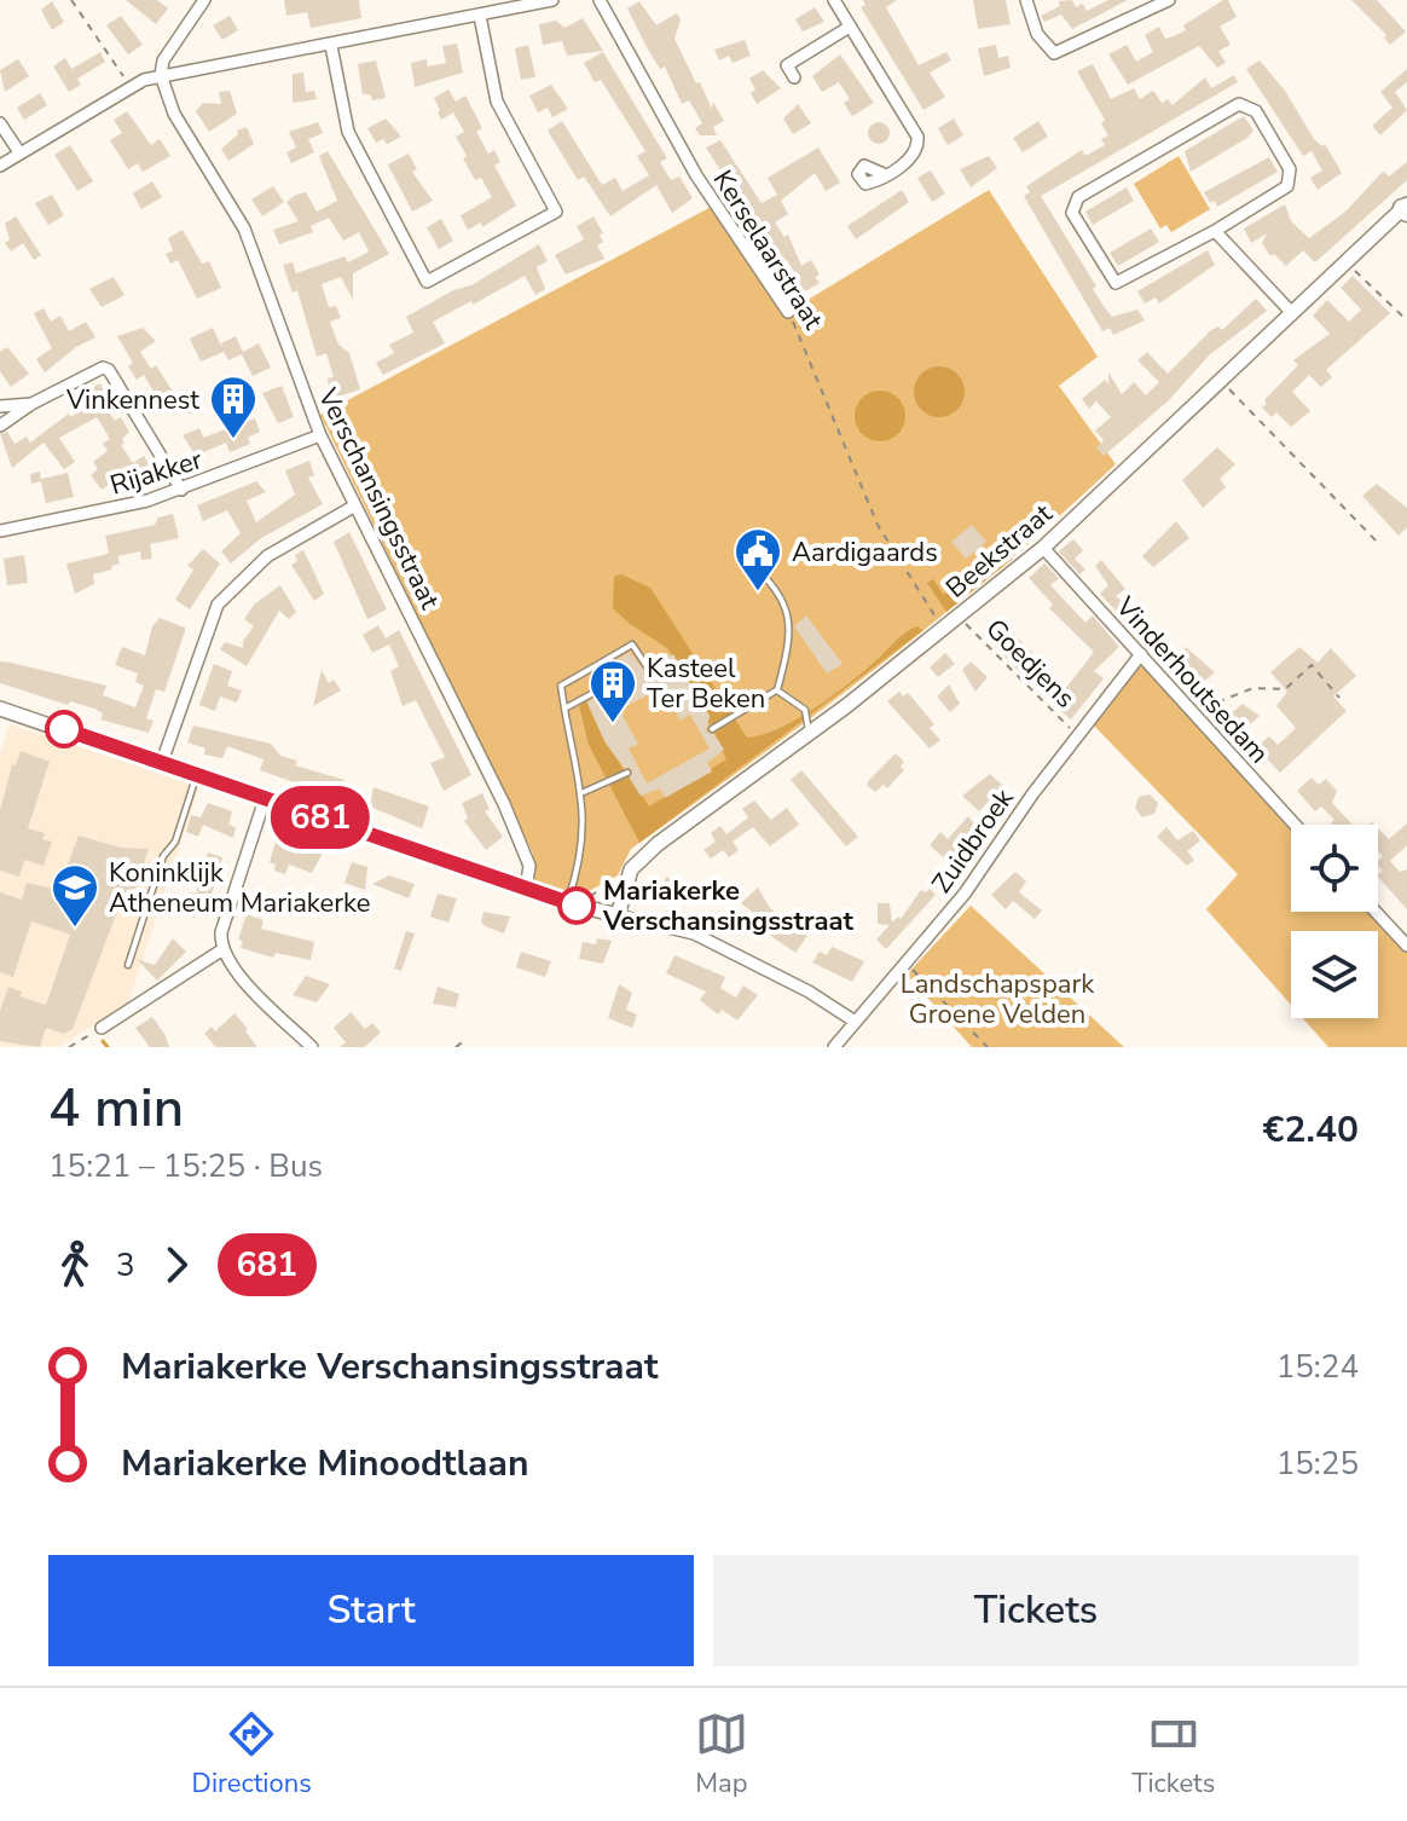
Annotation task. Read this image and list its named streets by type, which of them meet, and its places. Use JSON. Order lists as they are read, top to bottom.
{
  "streets": {
    "street": [
      "Kerselaarstraat",
      "Rijakker",
      "Verschansingsstraat",
      "Beekstraat",
      "Vinderhoutsedam",
      "Zuidbroek"
    ],
    "path": ["Goedjens"]
  },
  "crossings": [
    ["Kerselaarstraat", "Beekstraat"],
    ["Rijakker", "Verschansingsstraat"],
    ["Beekstraat", "Goedjens"],
    ["Beekstraat", "Vinderhoutsedam"],
    ["Goedjens", "Zuidbroek"],
    ["Vinderhoutsedam", "Zuidbroek"]
  ],
  "parks": ["Landschapspark Groene Velden"],
  "places": {
    "building": ["Vinkennest", "Kasteel Ter Beken"],
    "public building": ["Aardigaards"],
    "other": ["Mariakerke Verschansingsstraat"],
    "school or university": ["Koninklijk Atheneum Mariakerke"]
  },
  "lines": ["bus line 681"],
  "page": {
    "on_map": "681",
    "heading": ["4 min", "15:21 – 15:25 · Bus", "€2.40"],
    "legs": ["3", "681"],
    "list": [
      {
        "name": "Mariakerke Verschansingsstraat",
        "value": "15:24"
      },
      {
        "name": "Mariakerke Minoodtlaan",
        "value": "15:25"
      }
    ],
    "buttons": ["Start", "Tickets"],
    "tabs": ["Directions", "Map", "Tickets"]
  }
}
